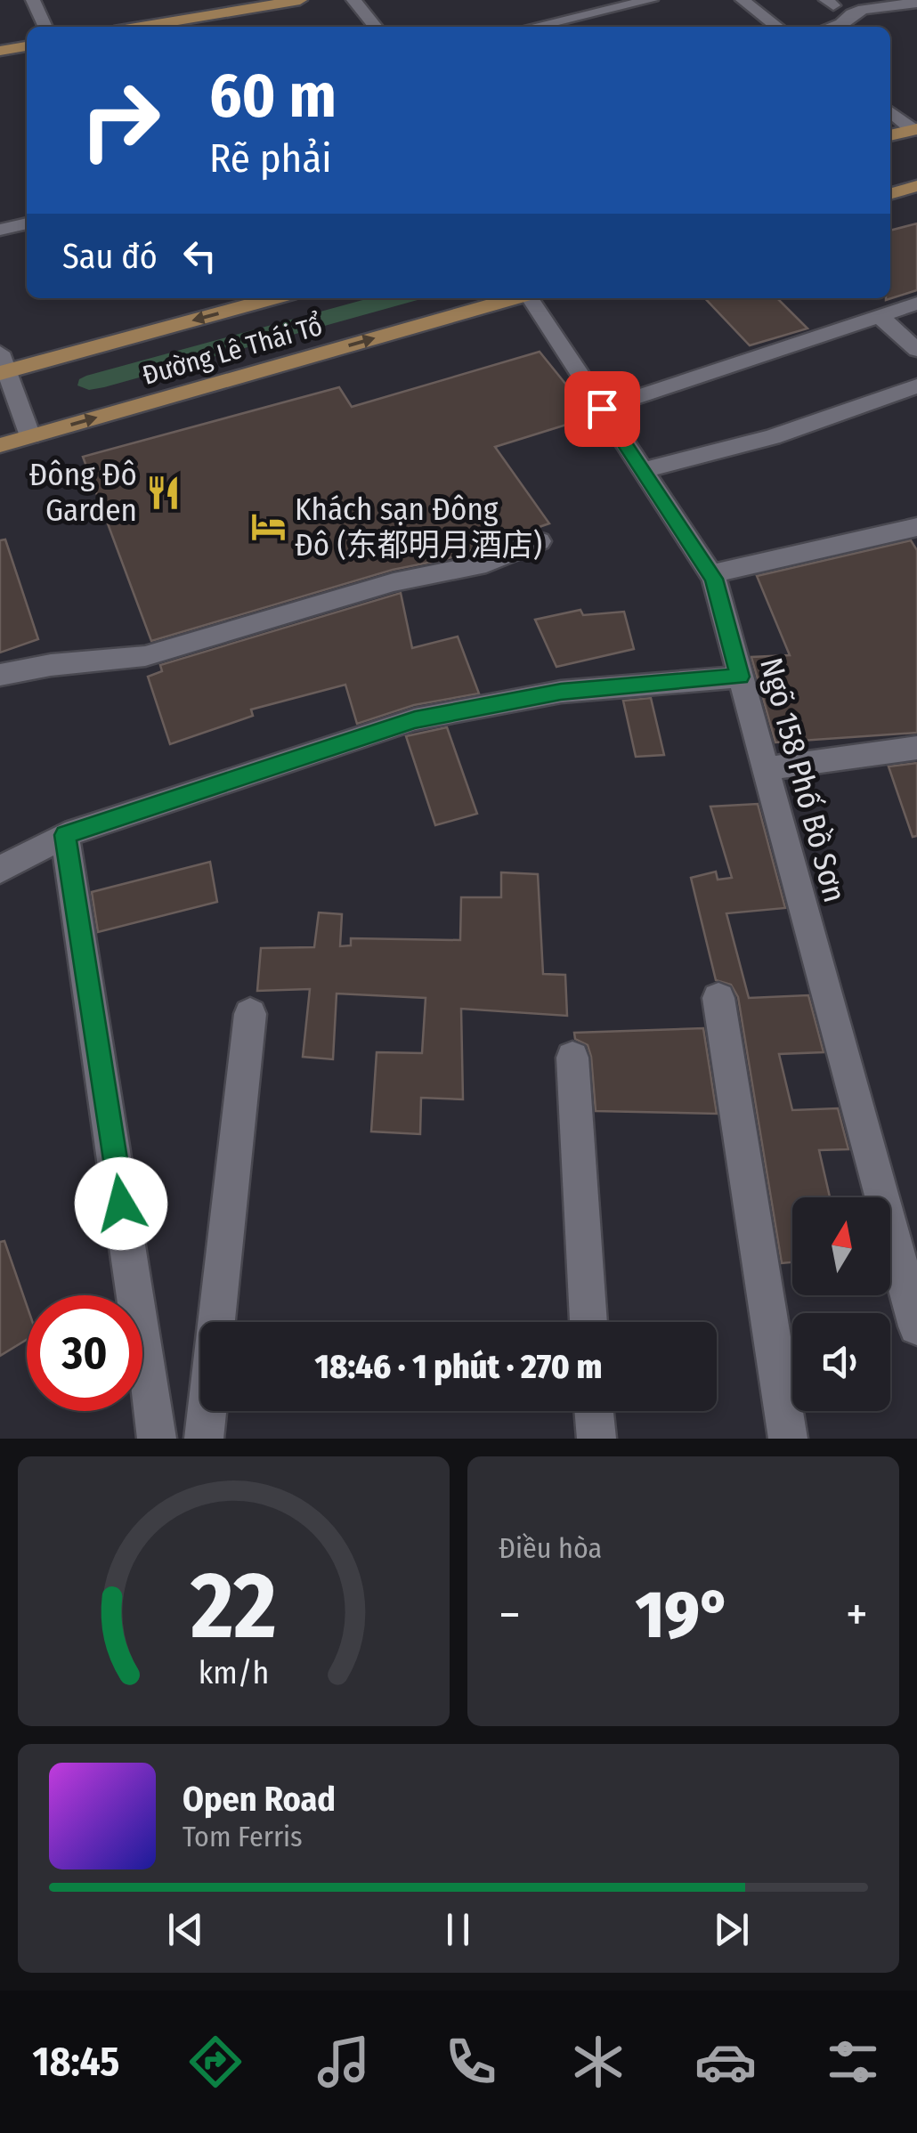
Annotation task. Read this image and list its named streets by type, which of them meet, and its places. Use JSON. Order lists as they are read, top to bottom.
{
  "streets": {
    "main road": ["Đường Lê Thái Tổ"],
    "street": ["Ngõ 158 Phố Bồ Sơn"]
  },
  "places": {
    "restaurant": ["Đông Đô Garden"],
    "hotel": ["Khách sạn Đông Đô (东都明月酒店)"]
  },
  "north": "top",
  "page": {
    "turn": ["60 m", "Rẽ phải"],
    "then": "Sau đó",
    "limit": "30",
    "trip": "18:46 · 1 phút · 270 m",
    "tile": "Điều hòa",
    "heat": ["−", "19°", "+"],
    "song": ["Open Road", "Tom Ferris"],
    "tabs": "18:45",
    "gauge": ["22", "km/h"]
  }
}
